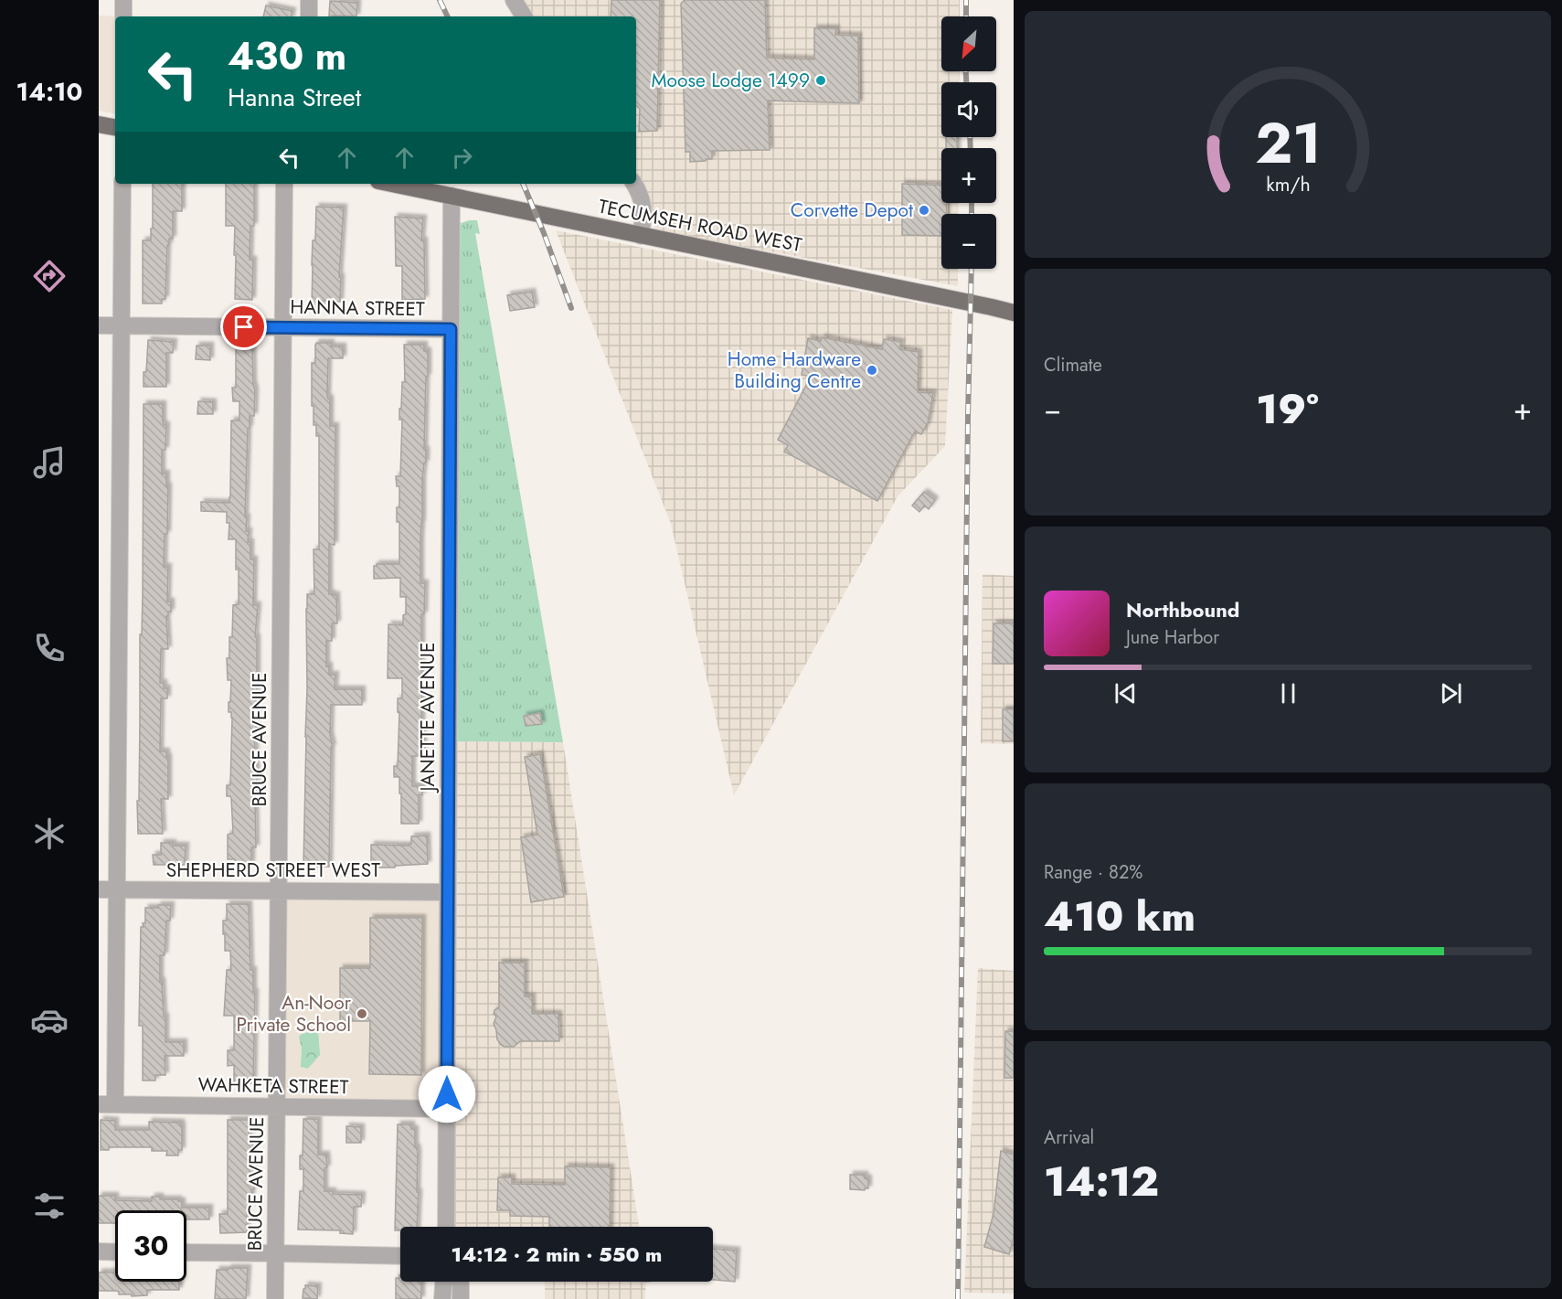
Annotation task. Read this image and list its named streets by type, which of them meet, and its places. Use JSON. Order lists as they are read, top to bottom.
{
  "streets": {
    "main road": ["TECUMSEH ROAD WEST"],
    "street": [
      "HANNA STREET",
      "JANETTE AVENUE",
      "BRUCE AVENUE",
      "SHEPHERD STREET WEST",
      "WAHKETA STREET"
    ]
  },
  "crossings": [
    ["TECUMSEH ROAD WEST", "JANETTE AVENUE"],
    ["HANNA STREET", "JANETTE AVENUE"],
    ["HANNA STREET", "BRUCE AVENUE"],
    ["JANETTE AVENUE", "SHEPHERD STREET WEST"],
    ["JANETTE AVENUE", "WAHKETA STREET"],
    ["BRUCE AVENUE", "SHEPHERD STREET WEST"],
    ["BRUCE AVENUE", "WAHKETA STREET"]
  ],
  "places": [
    "Moose Lodge 1499",
    "Corvette Depot",
    "Home Hardware Building Centre",
    "An-Noor Private School"
  ],
  "north": "bottom left",
  "page": {
    "tabs": "14:10",
    "map_buttons": ["+", "−"],
    "turn": ["430 m", "Hanna Street"],
    "tile": [
      "Climate",
      ["Range · 82%", "410 km"],
      ["Arrival", "14:12"]
    ],
    "heat": ["−", "19°", "+"],
    "song": ["Northbound", "June Harbor"],
    "limit": "30",
    "trip": "14:12 · 2 min · 550 m",
    "gauge": ["21", "km/h"]
  }
}
